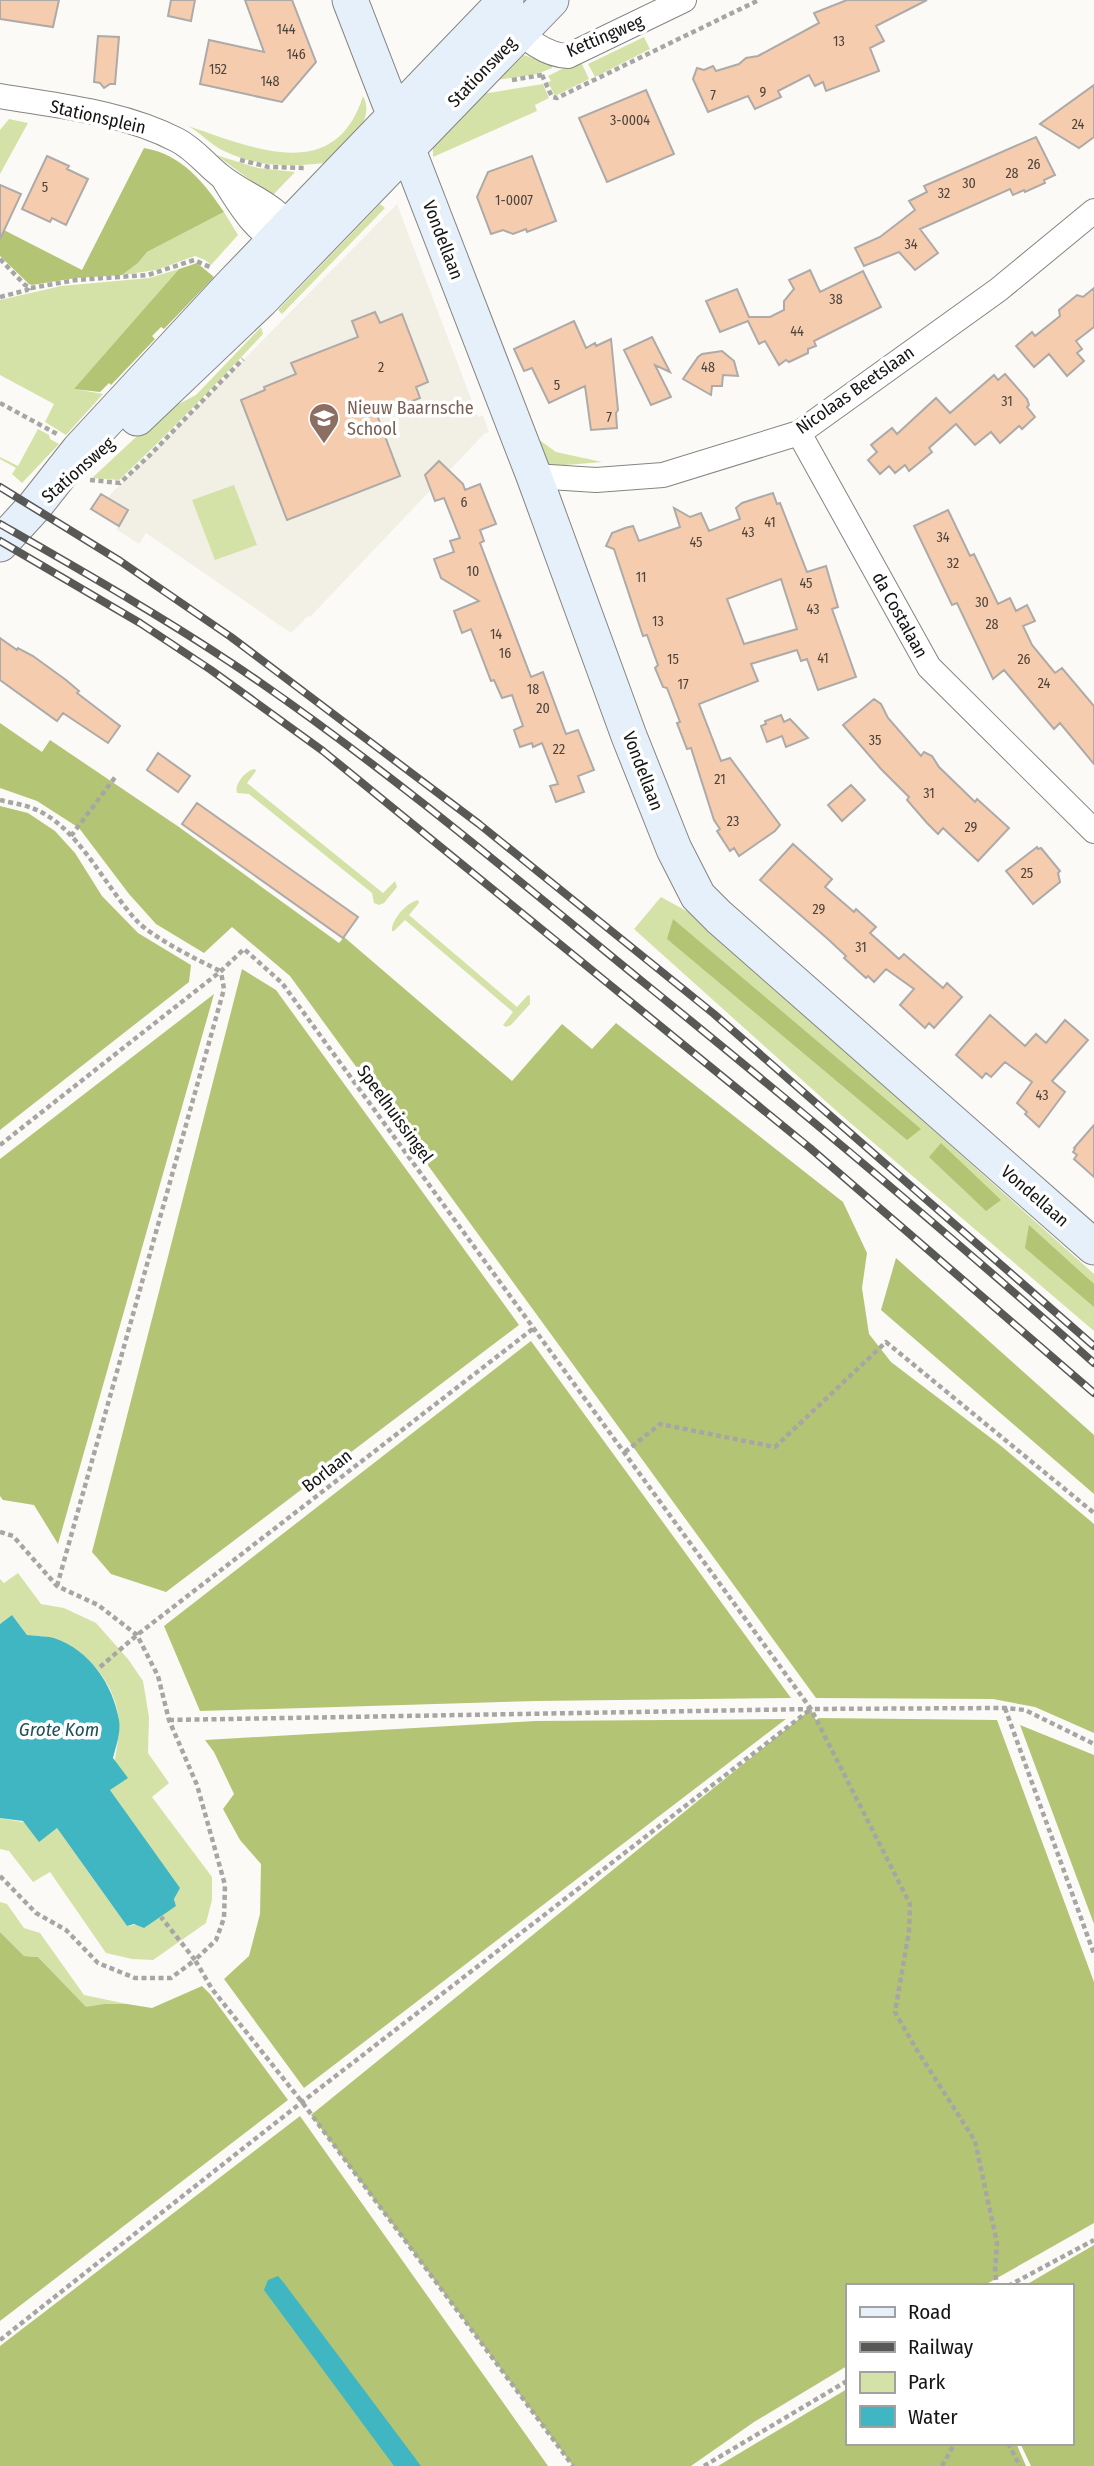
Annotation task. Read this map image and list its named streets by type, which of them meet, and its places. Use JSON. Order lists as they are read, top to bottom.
{
  "streets": {
    "street": [
      "Kettingweg",
      "Stationsweg",
      "Stationsplein",
      "Vondellaan",
      "Nicolaas Beetslaan",
      "da Costalaan"
    ],
    "path": ["Speelhuissingel", "Borlaan"]
  },
  "crossings": [
    ["Kettingweg", "Stationsweg"],
    ["Stationsweg", "Stationsplein"],
    ["Stationsweg", "Vondellaan"],
    ["Vondellaan", "Nicolaas Beetslaan"],
    ["Nicolaas Beetslaan", "da Costalaan"],
    ["Speelhuissingel", "Borlaan"]
  ],
  "water": ["Grote Kom"],
  "places": {
    "school or university": ["Nieuw Baarnsche School"]
  },
  "house_numbers": [
    "144",
    "13",
    "146",
    "152",
    "148",
    "9",
    "7",
    "3-0004",
    "24",
    "26",
    "28",
    "30",
    "5",
    "32",
    "1-0007",
    "34",
    "38",
    "44",
    "2",
    "48",
    "5",
    "31",
    "7",
    "6",
    "41",
    "43",
    "34",
    "45",
    "32",
    "10",
    "11",
    "45",
    "30",
    "43",
    "13",
    "28",
    "14",
    "16",
    "41",
    "15",
    "26",
    "24",
    "17",
    "18",
    "20",
    "35",
    "22",
    "21",
    "31",
    "23",
    "29",
    "25",
    "29",
    "31",
    "43"
  ],
  "legend": [
    "Road",
    "Railway",
    "Park",
    "Water"
  ]
}
